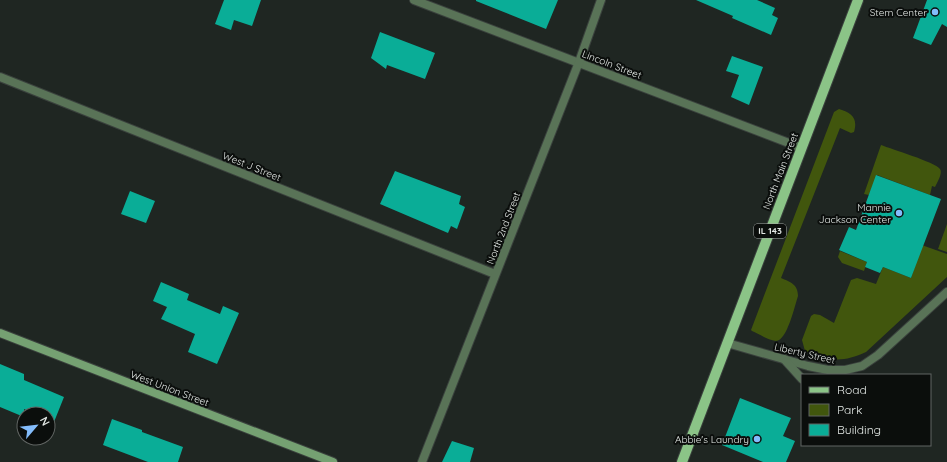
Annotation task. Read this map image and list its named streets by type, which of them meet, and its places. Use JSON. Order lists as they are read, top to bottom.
{
  "streets": {
    "main road": ["North Main Street", "IL 143"],
    "street": [
      "Lincoln Street",
      "West J Street",
      "North 2nd Street",
      "Liberty Street",
      "West Union Street"
    ]
  },
  "crossings": [
    ["Lincoln Street", "North Main Street"],
    ["Lincoln Street", "North 2nd Street"],
    ["West J Street", "North 2nd Street"],
    ["North Main Street", "Liberty Street"]
  ],
  "places": ["Stem Center", "Mannie Jackson Center", "Abbie's Laundry"],
  "legend": ["Road", "Park", "Building"],
  "north": "top right"
}
